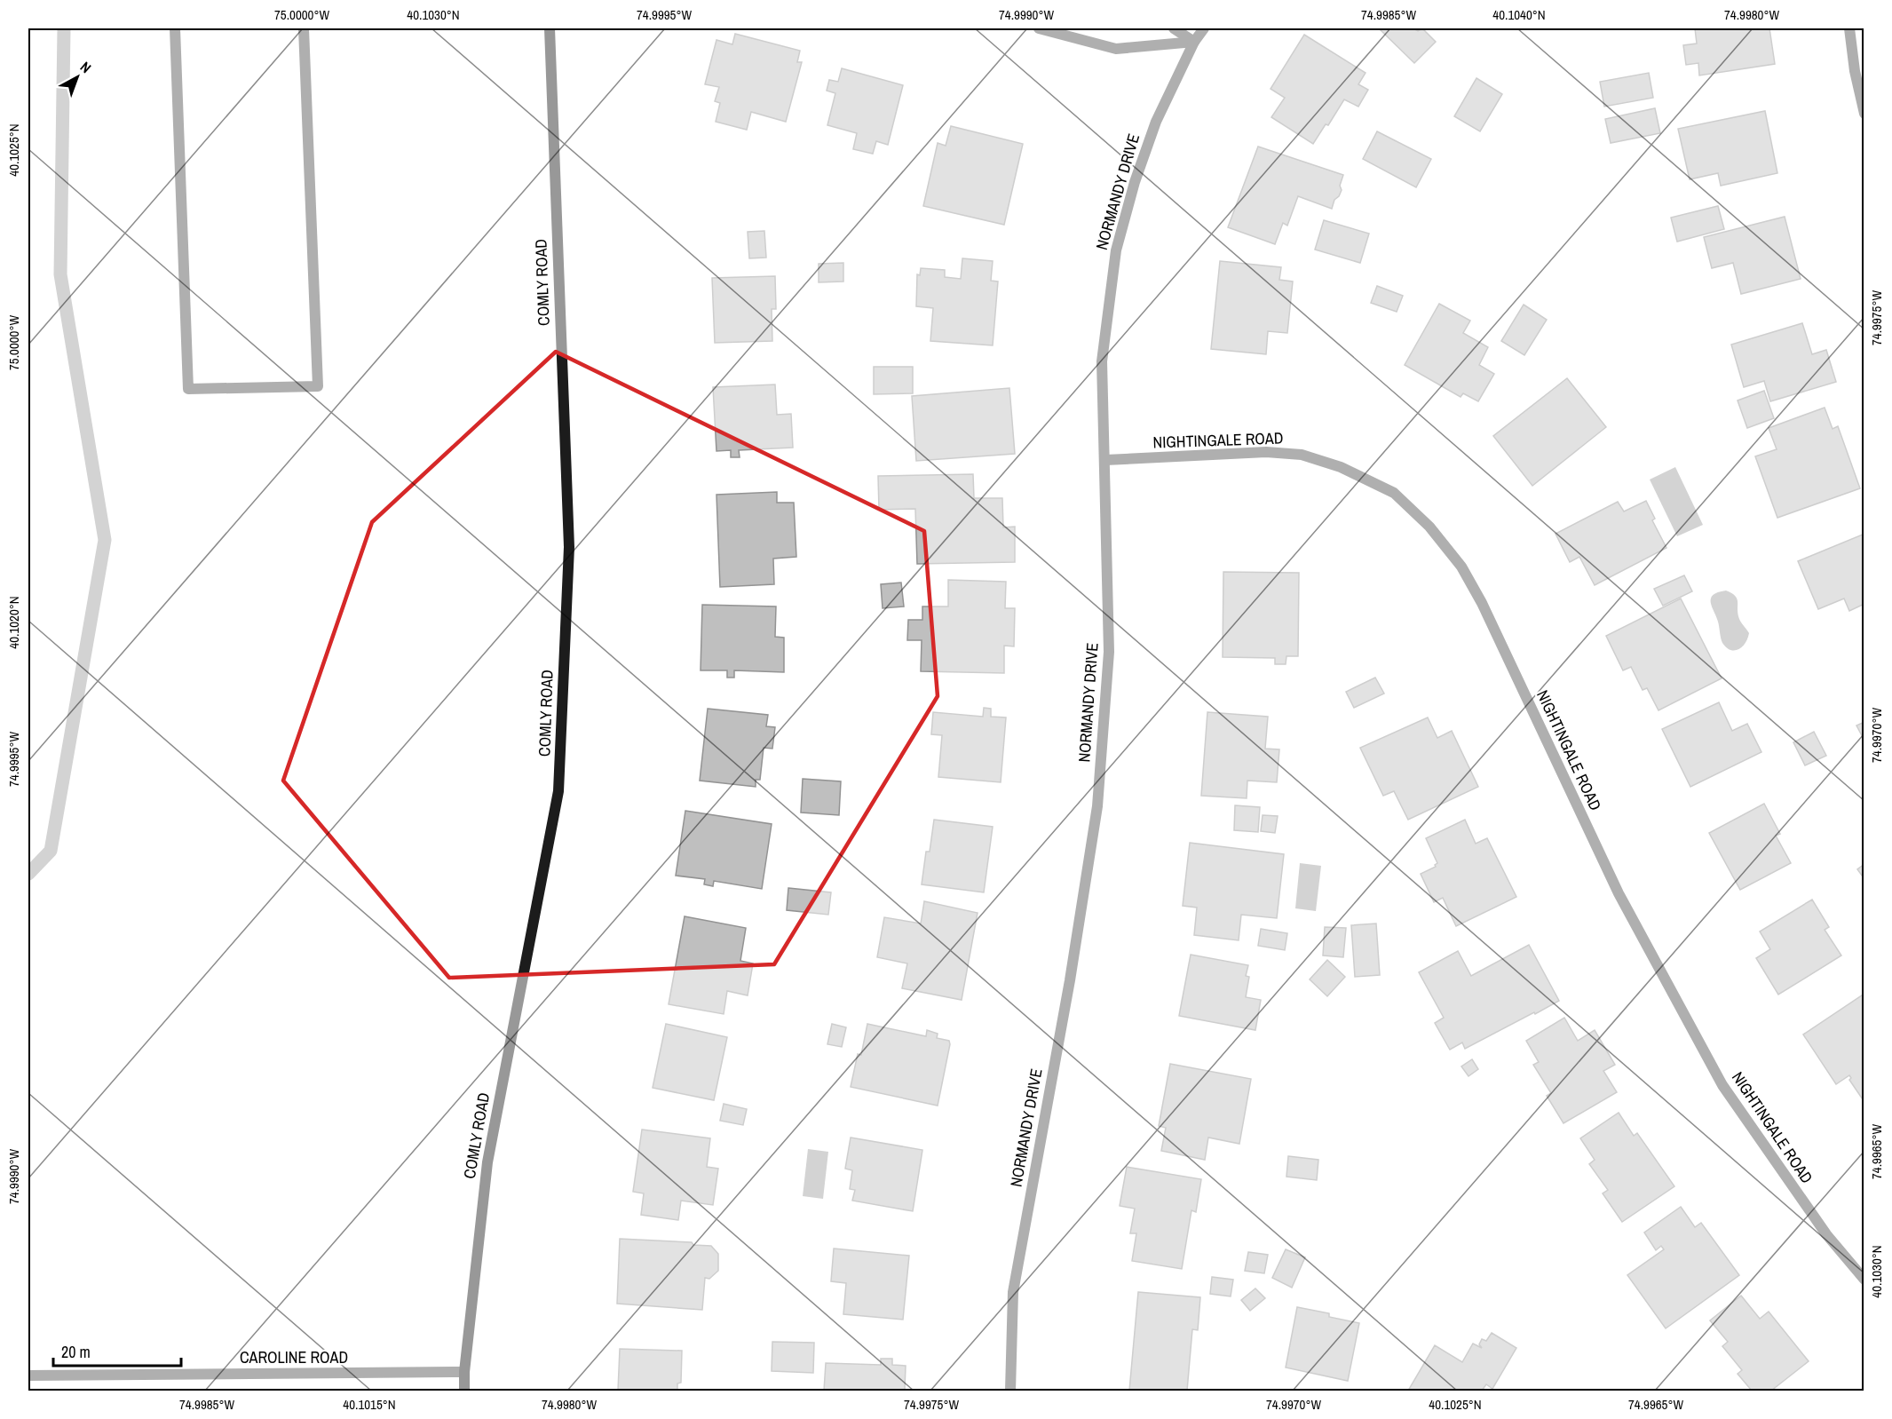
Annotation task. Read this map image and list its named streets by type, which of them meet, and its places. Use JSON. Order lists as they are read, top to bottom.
{
  "streets": {
    "street": [
      "NORMANDY DRIVE",
      "COMLY ROAD",
      "NIGHTINGALE ROAD",
      "CAROLINE ROAD"
    ]
  },
  "crossings": [
    ["NORMANDY DRIVE", "NIGHTINGALE ROAD"],
    ["COMLY ROAD", "CAROLINE ROAD"]
  ],
  "scale_bar": "20 m",
  "north": "top right",
  "coordinates": [
    "75.0000°W",
    "40.1030°N",
    "74.9995°W",
    "74.9990°W",
    "74.9985°W",
    "40.1040°N",
    "74.9980°W",
    "40.1025°N",
    "74.9975°W",
    "40.1020°N",
    "74.9970°W",
    "74.9965°W",
    "40.1015°N"
  ]
}
